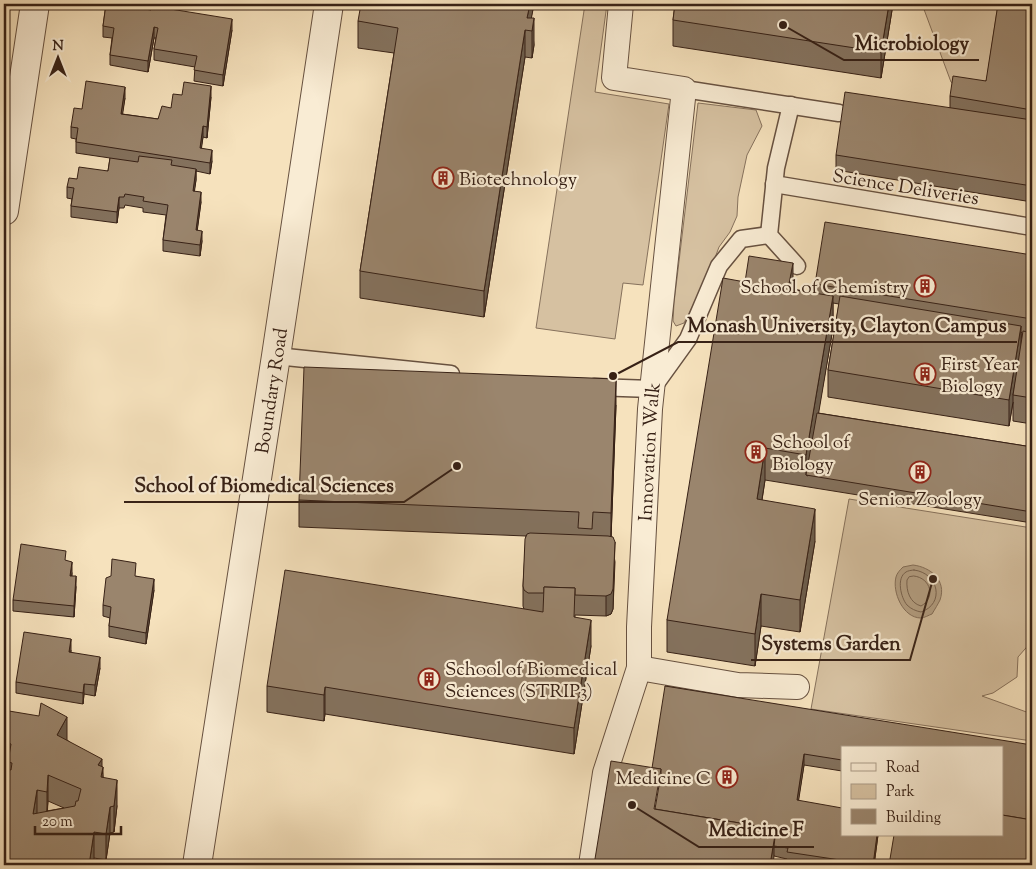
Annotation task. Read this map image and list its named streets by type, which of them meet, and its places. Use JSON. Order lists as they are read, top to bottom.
{
  "streets": {
    "street": ["Boundary Road", "Innovation Walk"],
    "lane": ["Science Deliveries"]
  },
  "places": {
    "other": [
      "Microbiology",
      "Monash University, Clayton Campus",
      "School of Biomedical Sciences",
      "Systems Garden",
      "Medicine F"
    ],
    "building": [
      "Biotechnology",
      "School of Chemistry",
      "First Year Biology",
      "School of Biology",
      "Senior Zoology",
      "School of Biomedical Sciences (STRIP3)",
      "Medicine C"
    ]
  },
  "legend": ["Road", "Park", "Building"],
  "scale_bar": "20 m",
  "north": "top"
}
